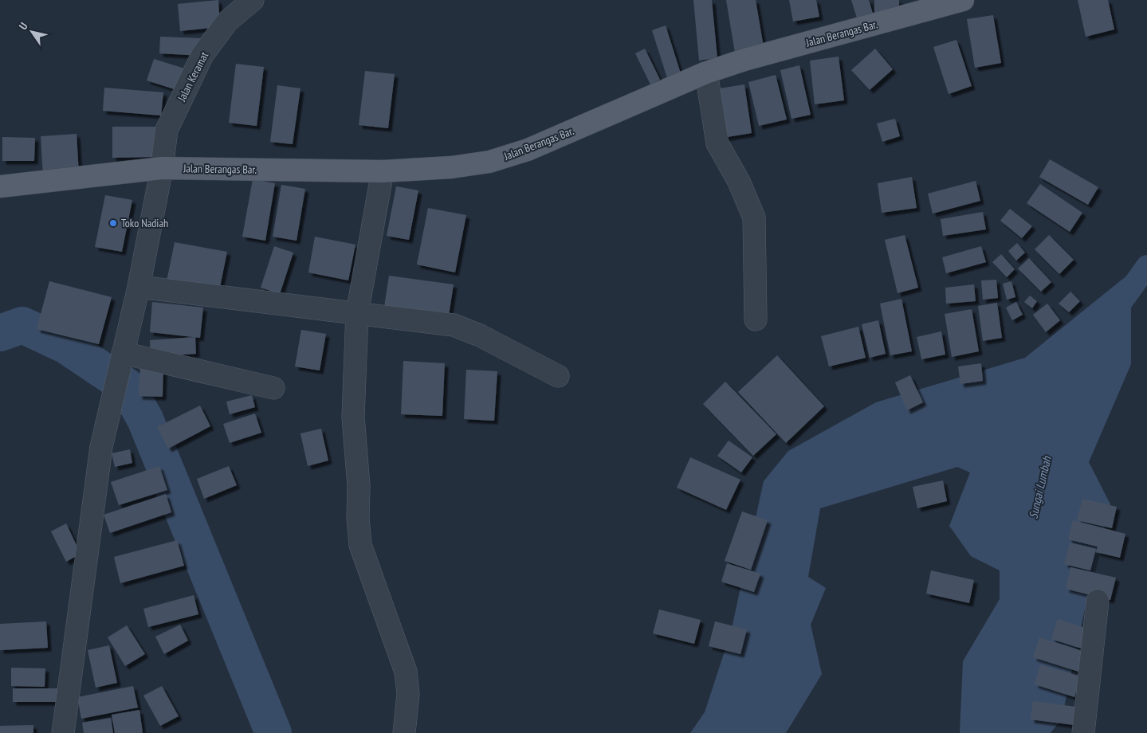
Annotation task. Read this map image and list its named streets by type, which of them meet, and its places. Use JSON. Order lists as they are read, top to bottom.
{
  "streets": {
    "main road": ["Jalan Berangas Bar."],
    "street": ["Jalan Keramat"]
  },
  "crossings": [
    ["Jalan Berangas Bar.", "Jalan Keramat"]
  ],
  "water": ["Sungai Lumbah"],
  "places": ["Toko Nadiah"],
  "north": "top left"
}
